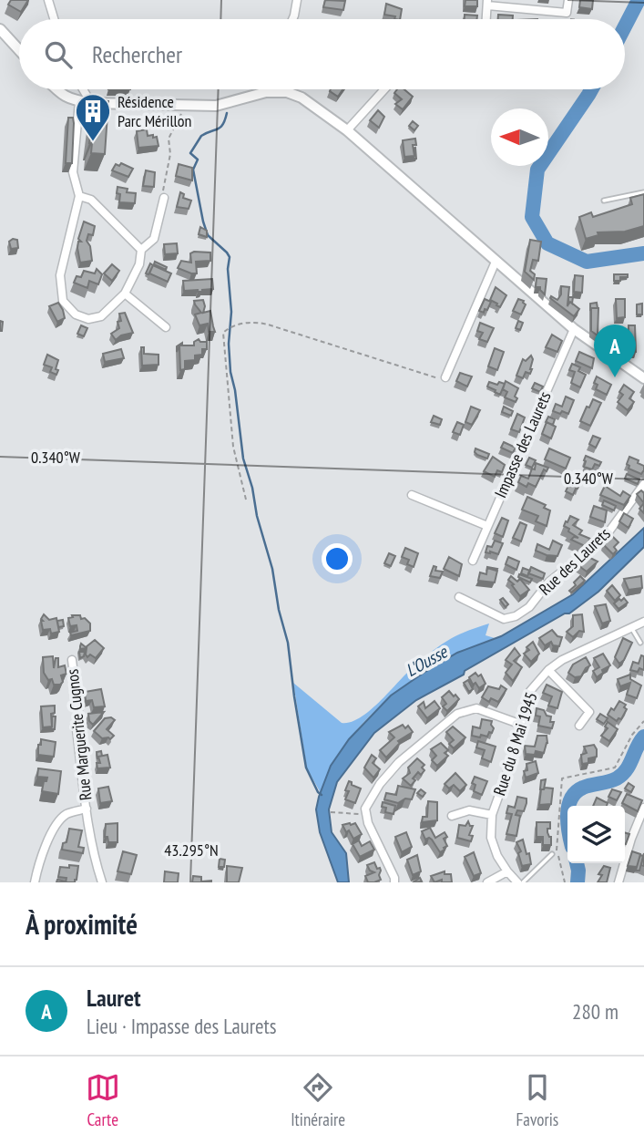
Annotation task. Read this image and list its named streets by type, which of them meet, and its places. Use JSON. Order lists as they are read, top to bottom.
{
  "streets": {
    "street": [
      "Impasse des Laurets",
      "Rue des Laurets",
      "Rue Marguerite Cugnos",
      "Rue du 8 Mai 1945"
    ]
  },
  "water": ["L'Ousse"],
  "places": {
    "building": ["Résidence Parc Mérillon"]
  },
  "north": "left",
  "page": {
    "search": "Rechercher",
    "pins": "A",
    "heading": "À proximité",
    "list": [
      {
        "mark": "A",
        "name": "Lauret",
        "note": "Lieu · Impasse des Laurets",
        "value": "280 m"
      }
    ],
    "nav": ["Carte", "Itinéraire", "Favoris"]
  },
  "coordinates": ["0.340°W", "43.295°N"]
}
